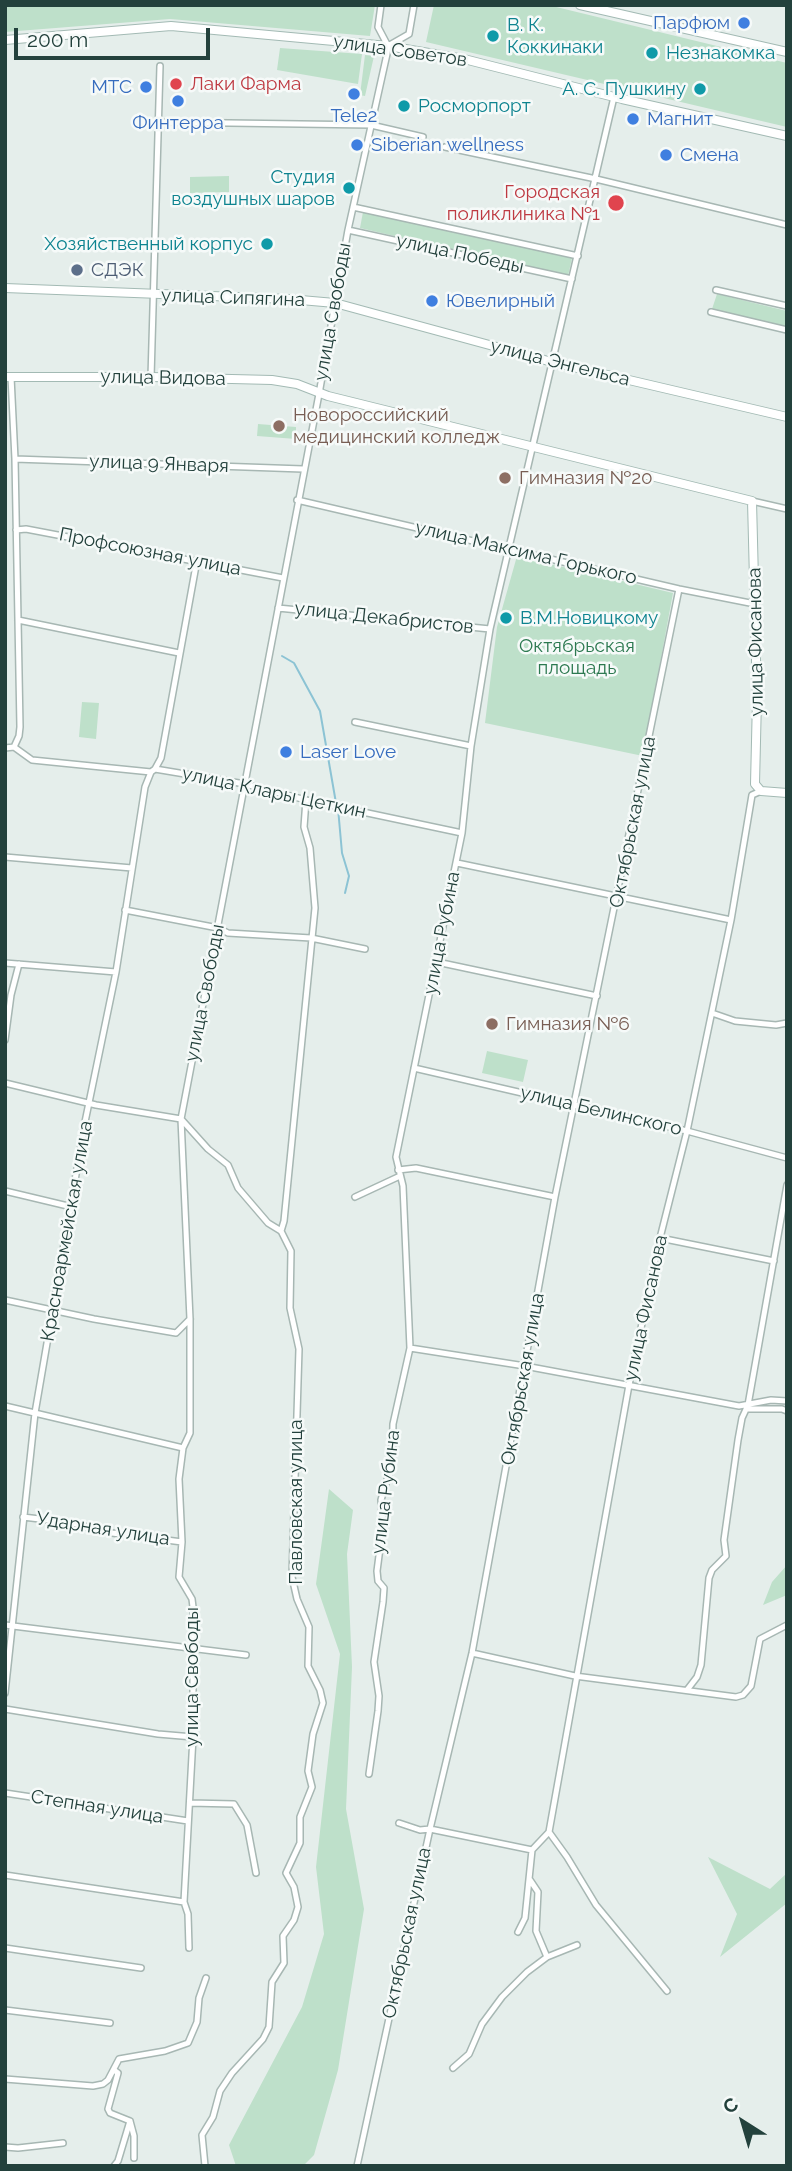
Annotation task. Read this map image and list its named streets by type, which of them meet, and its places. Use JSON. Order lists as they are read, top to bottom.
{
  "streets": {
    "street": [
      "улица Советов",
      "улица Победы",
      "улица Сипягина",
      "улица Свободы",
      "улица Энгельса",
      "улица Видова",
      "улица 9 Января",
      "Профсоюзная улица",
      "улица Максима Горького",
      "улица Декабристов",
      "улица Фисанова",
      "улица Клары Цеткин",
      "Октябрьская улица",
      "улица Рубина",
      "улица Белинского",
      "Красноармейская улица",
      "Павловская улица",
      "Ударная улица",
      "Степная улица"
    ]
  },
  "crossings": [
    ["улица Советов", "улица Свободы"],
    ["улица Советов", "улица Рубина"],
    ["улица Победы", "улица Свободы"],
    ["улица Победы", "улица Рубина"],
    ["улица Сипягина", "улица Свободы"],
    ["улица Сипягина", "улица Энгельса"],
    ["улица Свободы", "улица Энгельса"],
    ["улица Свободы", "улица Видова"],
    ["улица Свободы", "улица 9 Января"],
    ["улица Свободы", "Профсоюзная улица"],
    ["улица Свободы", "улица Максима Горького"],
    ["улица Свободы", "улица Декабристов"],
    ["улица Свободы", "улица Клары Цеткин"],
    ["улица Свободы", "Ударная улица"],
    ["улица Свободы", "Степная улица"],
    ["улица Энгельса", "улица Рубина"],
    ["улица Видова", "улица Фисанова"],
    ["улица Видова", "улица Рубина"],
    ["Профсоюзная улица", "Красноармейская улица"],
    ["улица Максима Горького", "улица Фисанова"],
    ["улица Максима Горького", "Октябрьская улица"],
    ["улица Максима Горького", "улица Рубина"],
    ["улица Декабристов", "улица Рубина"],
    ["улица Фисанова", "улица Белинского"],
    ["улица Клары Цеткин", "улица Рубина"],
    ["улица Клары Цеткин", "Красноармейская улица"],
    ["улица Клары Цеткин", "Павловская улица"],
    ["Октябрьская улица", "улица Белинского"],
    ["улица Рубина", "улица Белинского"],
    ["Красноармейская улица", "Ударная улица"]
  ],
  "parks": ["Октябрьская площадь"],
  "places": [
    "Парфюм",
    "В. К. Коккинаки",
    "Незнакомка",
    "Лаки Фарма",
    "МТС",
    "А. С. Пушкину",
    "Tele2",
    "Финтерра",
    "Росморпорт",
    "Магнит",
    "Siberian wellness",
    "Смена",
    "Студия воздушных шаров",
    "Городская поликлиника №1",
    "Хозяйственный корпус",
    "СДЭК",
    "Ювелирный",
    "Новороссийский медицинский колледж",
    "Гимназия №20",
    "В.М.Новицкому",
    "Laser Love",
    "Гимназия №6"
  ],
  "scale_bar": "200 m",
  "north": "top left"
}
